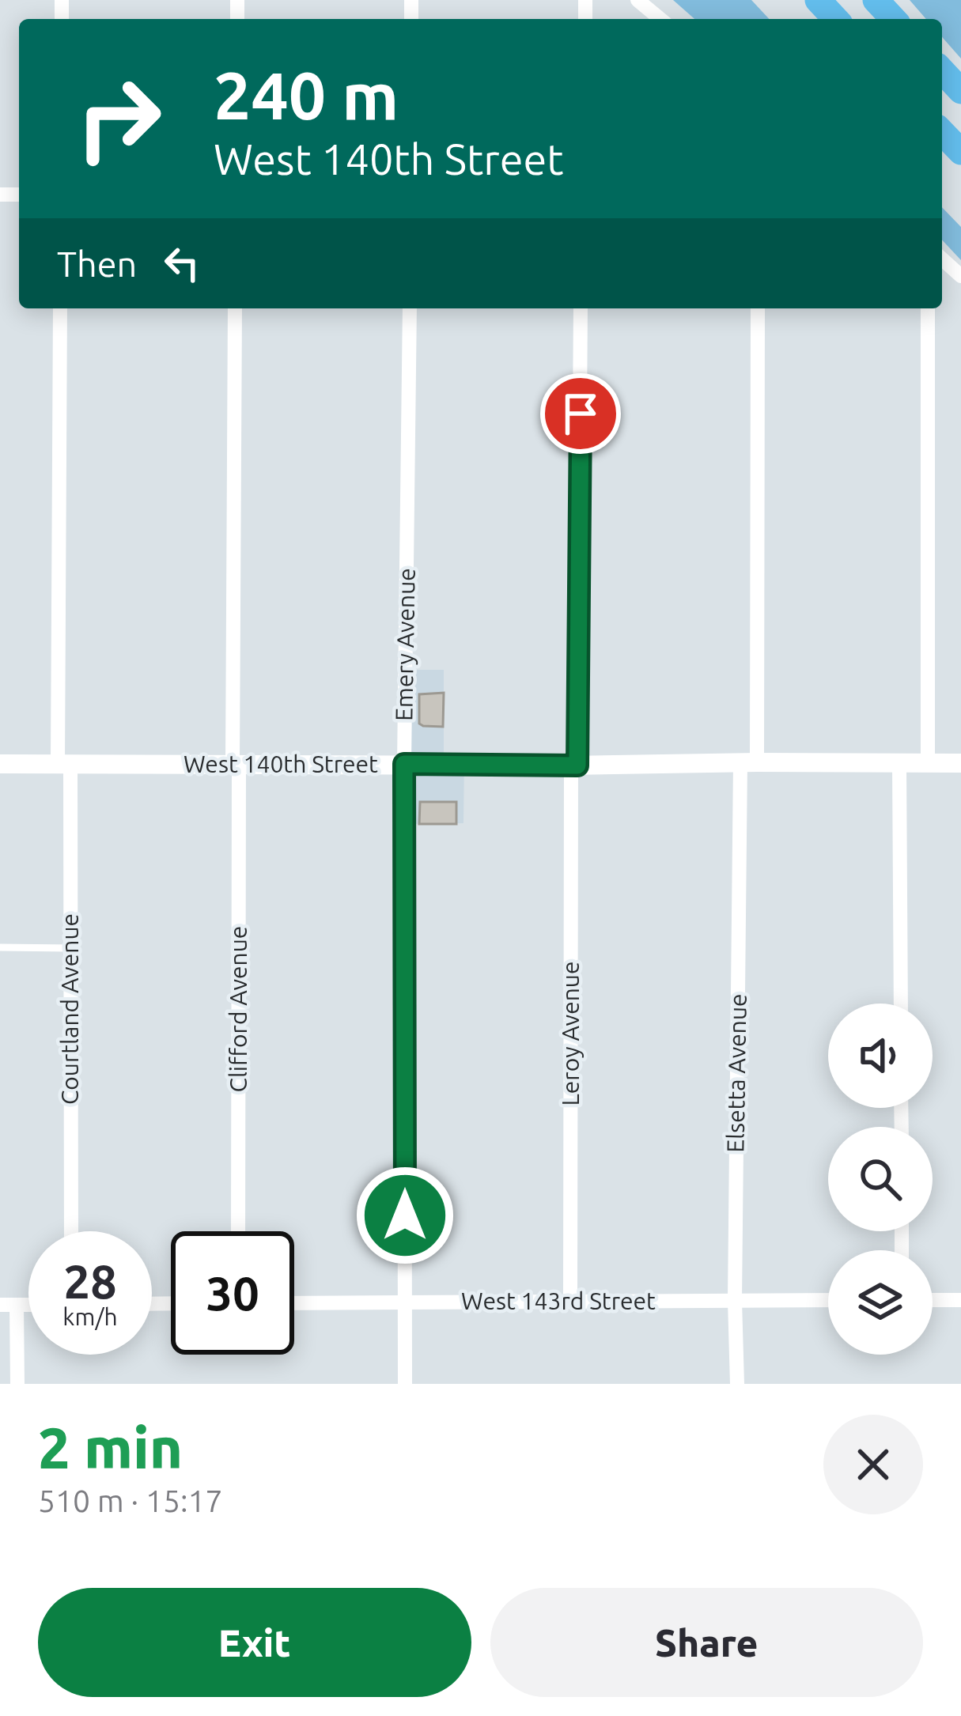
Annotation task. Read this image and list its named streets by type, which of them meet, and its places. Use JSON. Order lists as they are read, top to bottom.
{
  "streets": {
    "street": [
      "Emery Avenue",
      "West 140th Street",
      "Courtland Avenue",
      "Clifford Avenue",
      "Leroy Avenue",
      "Elsetta Avenue",
      "West 143rd Street"
    ]
  },
  "crossings": [
    ["Emery Avenue", "West 140th Street"],
    ["Emery Avenue", "West 143rd Street"],
    ["West 140th Street", "Courtland Avenue"],
    ["West 140th Street", "Clifford Avenue"],
    ["West 140th Street", "Leroy Avenue"],
    ["West 140th Street", "Elsetta Avenue"],
    ["Leroy Avenue", "West 143rd Street"],
    ["Elsetta Avenue", "West 143rd Street"]
  ],
  "page": {
    "turn": ["240 m", "West 140th Street"],
    "then": "Then",
    "speed": "28 km/h",
    "limit": "30",
    "heading": ["2 min", "510 m · 15:17"],
    "buttons": ["Exit", "Share"]
  }
}
